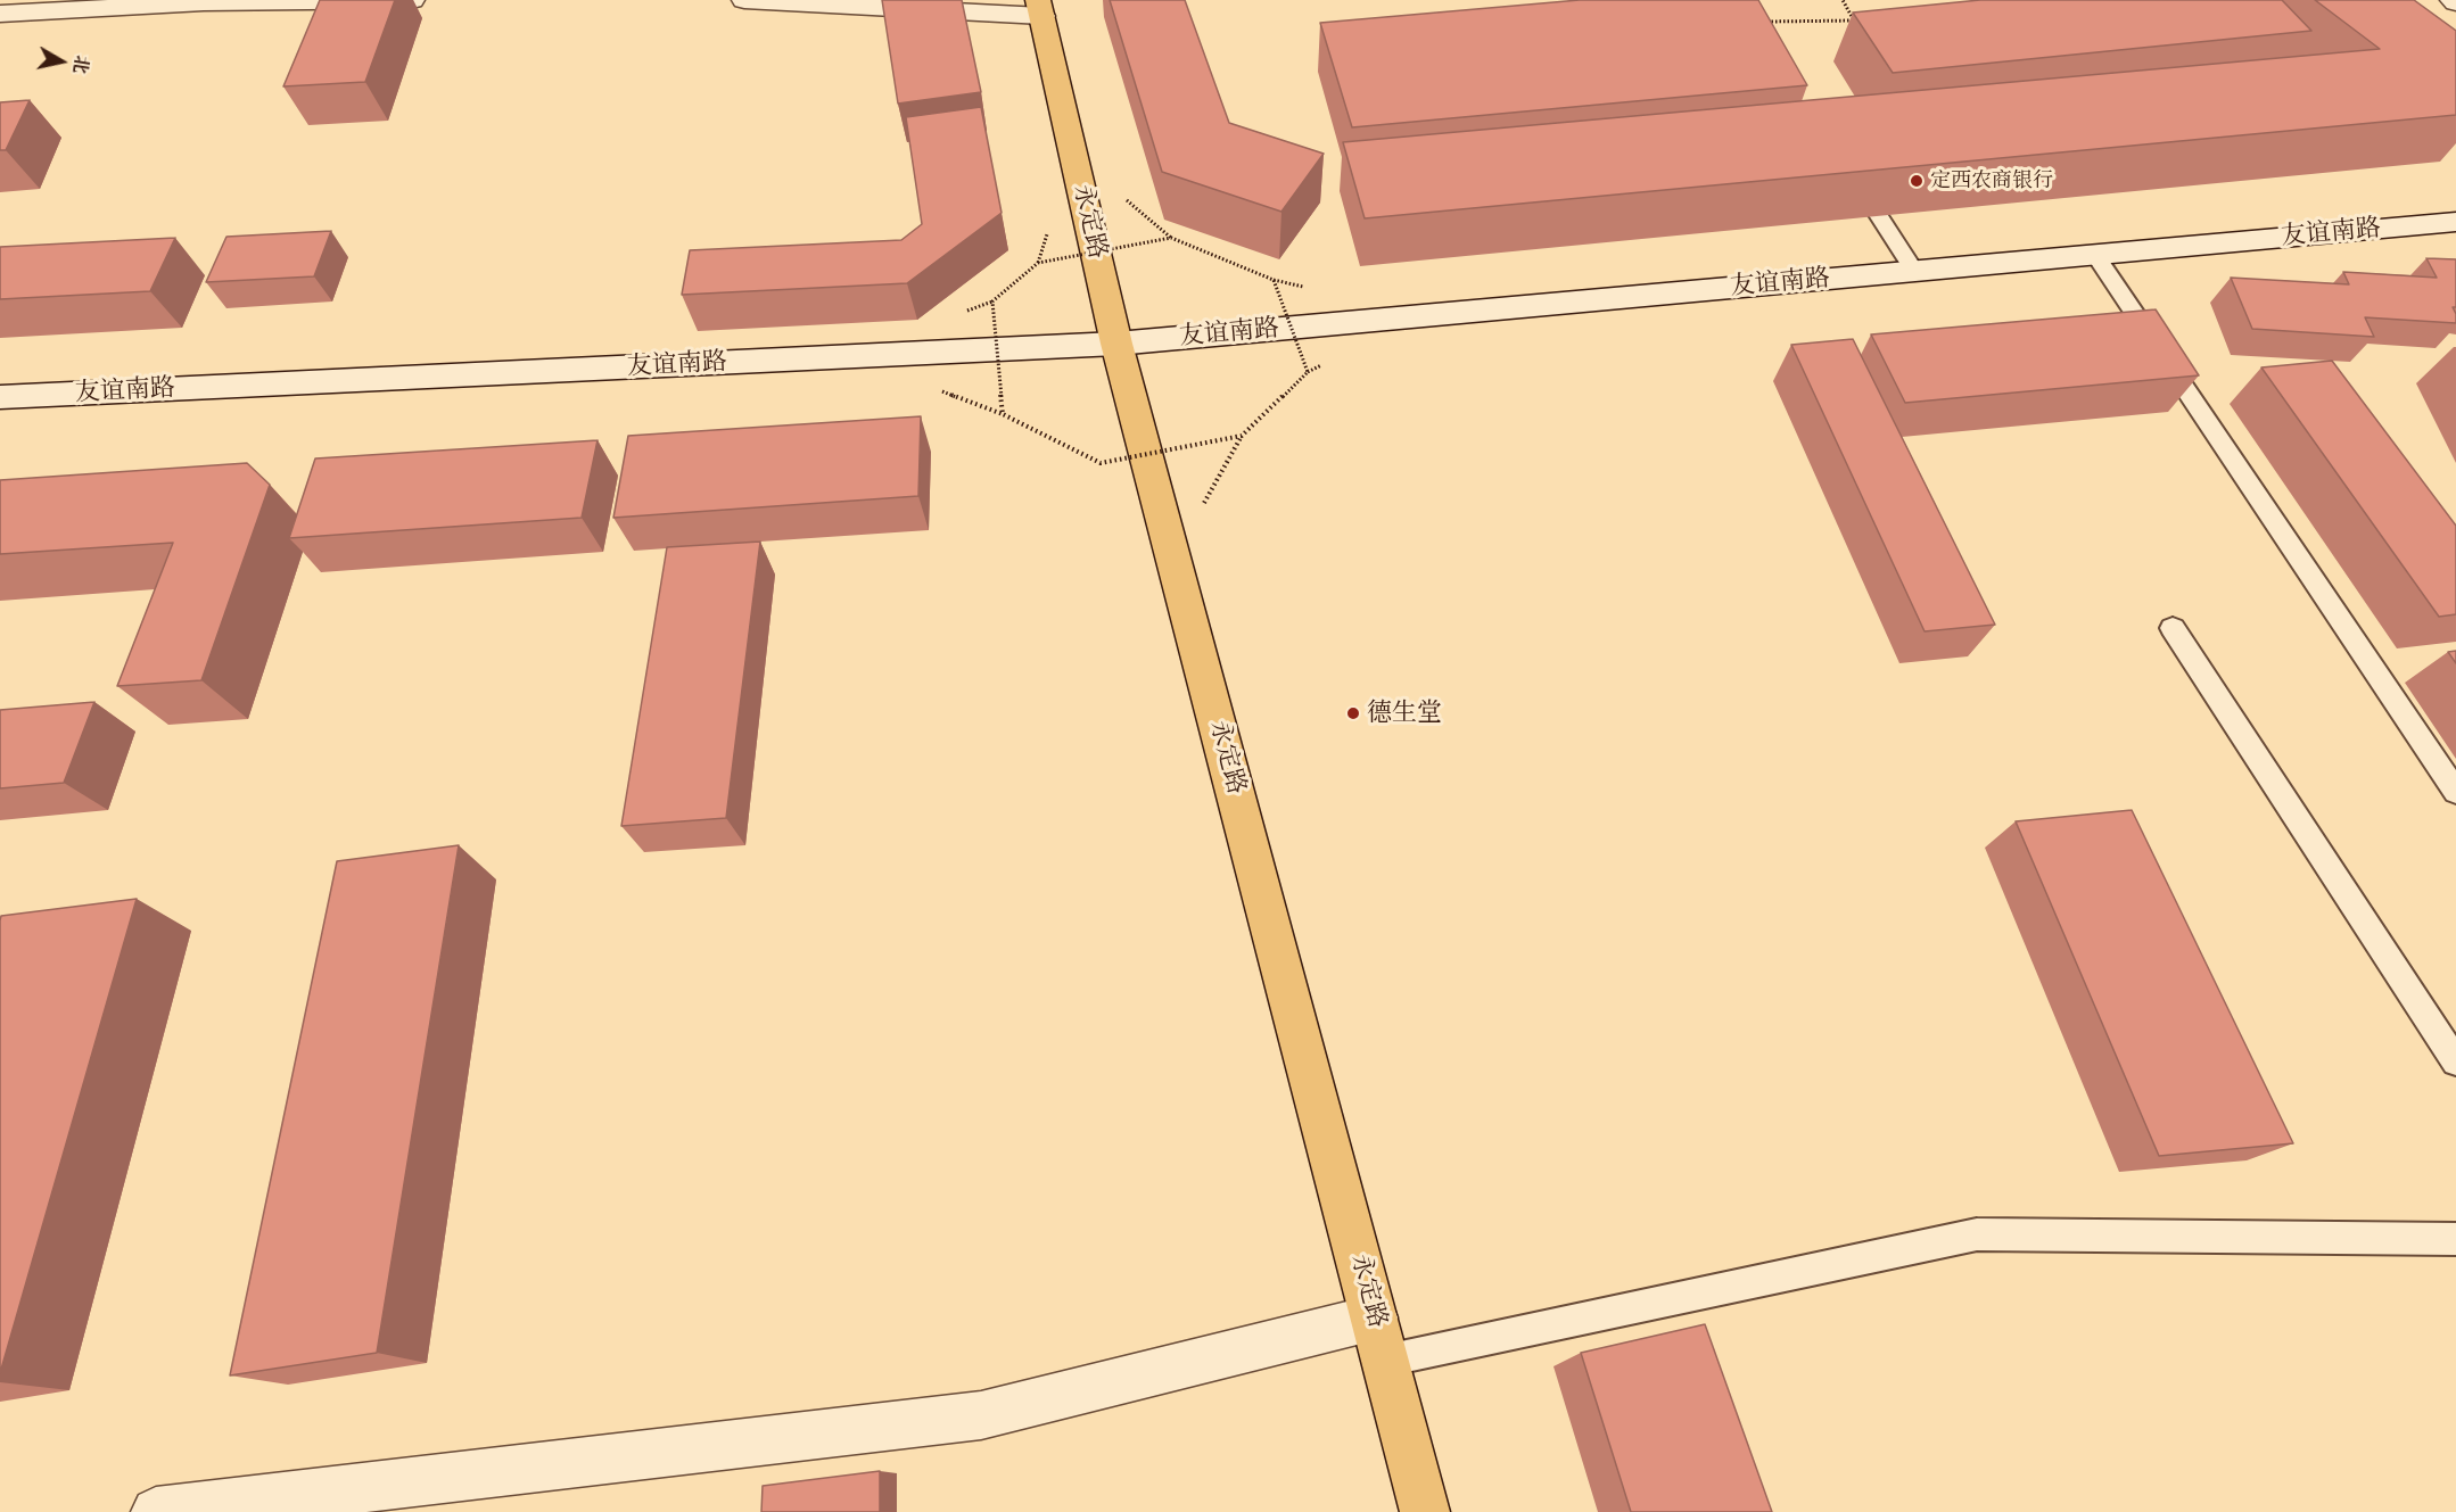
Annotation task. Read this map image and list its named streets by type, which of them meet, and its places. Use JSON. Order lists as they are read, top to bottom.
{
  "streets": {
    "main road": ["永定路", "友谊南路"]
  },
  "crossings": [
    ["永定路", "友谊南路"]
  ],
  "places": ["定西农商银行", "德生堂"],
  "north": "right"
}
